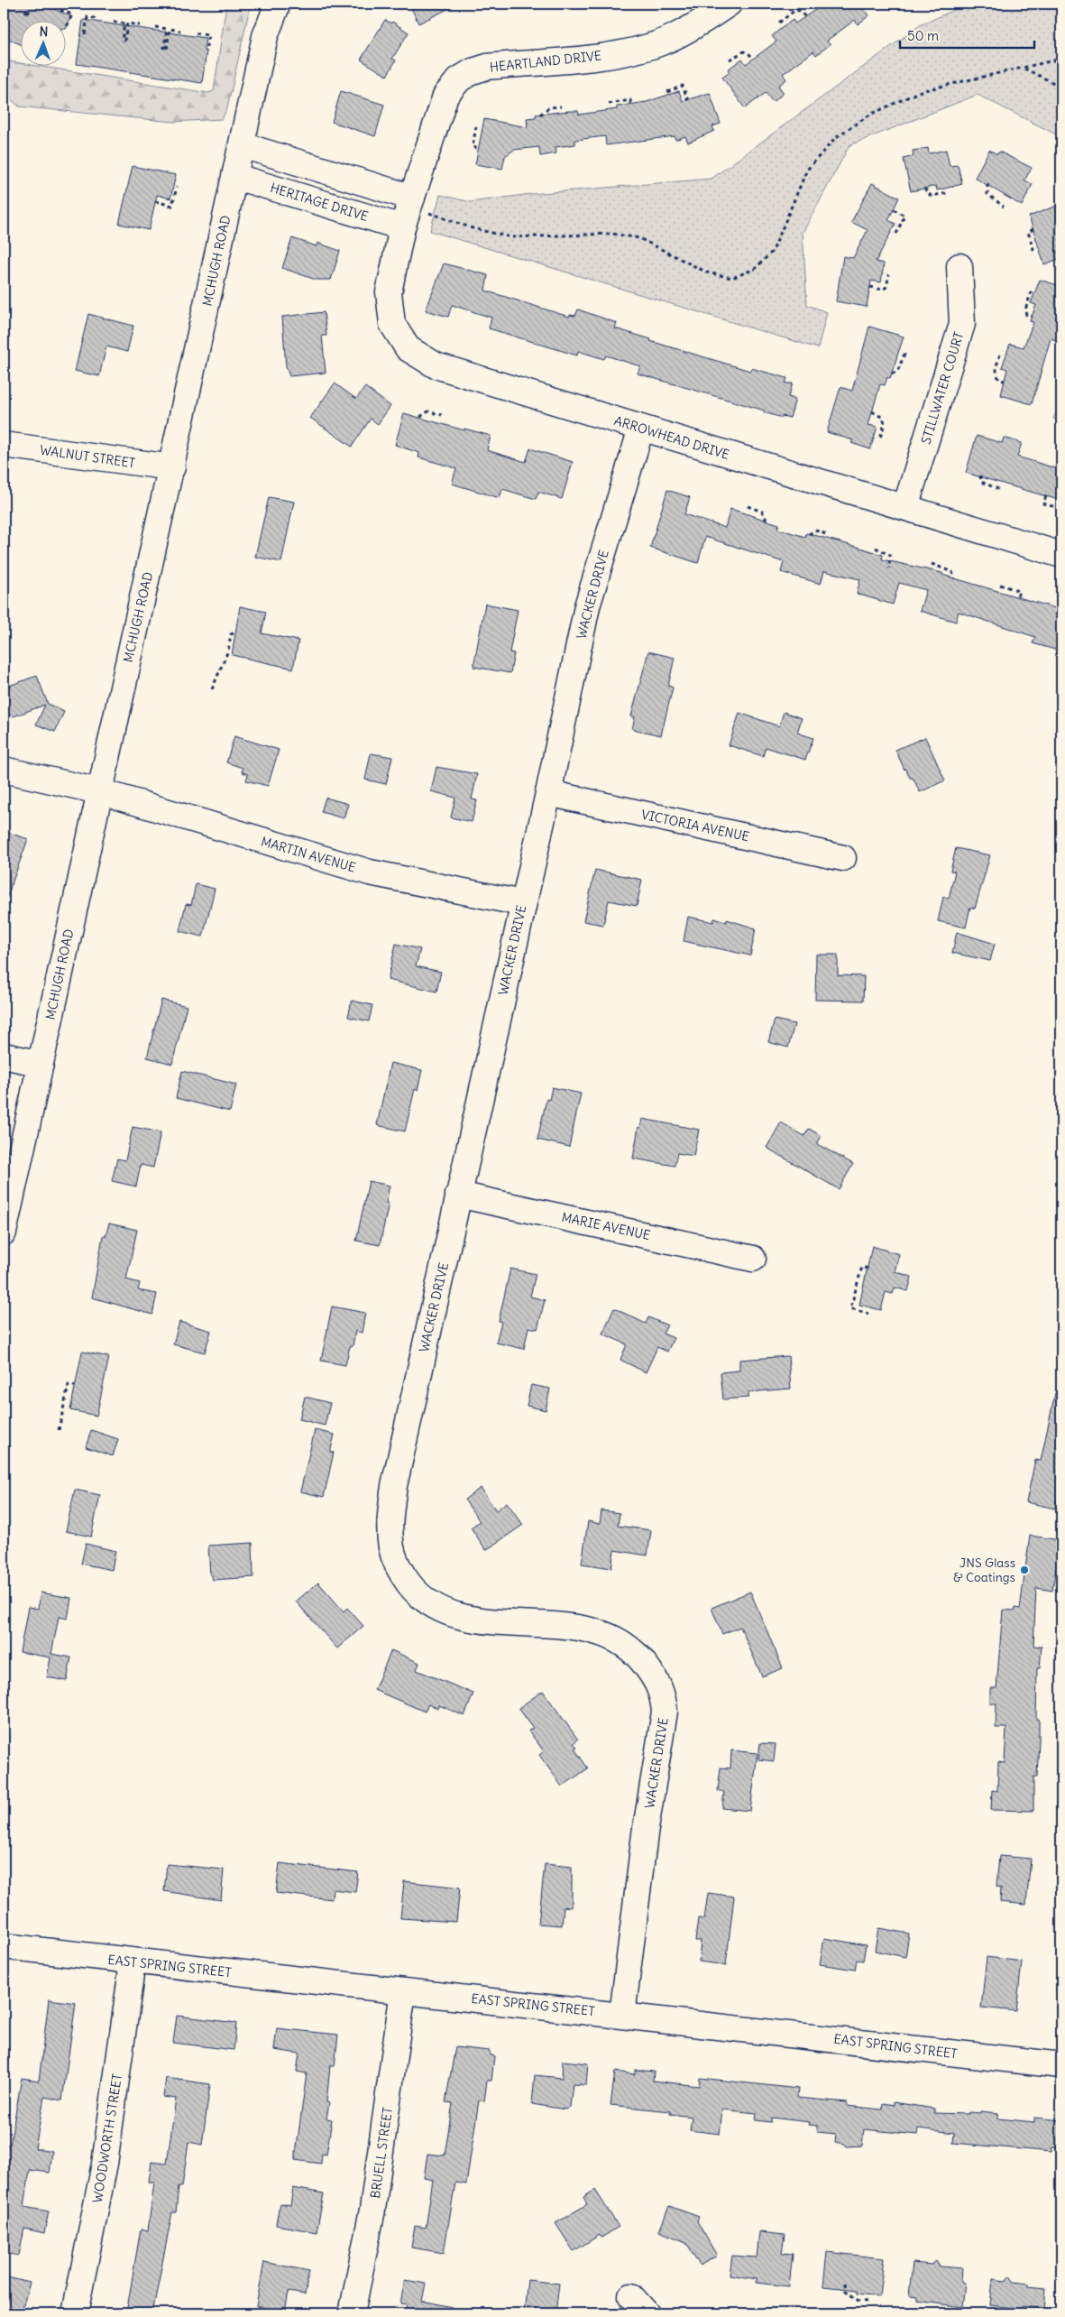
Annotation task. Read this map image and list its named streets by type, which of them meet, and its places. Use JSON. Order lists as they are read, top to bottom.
{
  "streets": {
    "street": [
      "HEARTLAND DRIVE",
      "HERITAGE DRIVE",
      "MCHUGH ROAD",
      "STILLWATER COURT",
      "ARROWHEAD DRIVE",
      "WALNUT STREET",
      "WACKER DRIVE",
      "VICTORIA AVENUE",
      "MARTIN AVENUE",
      "MARIE AVENUE",
      "EAST SPRING STREET",
      "WOODWORTH STREET",
      "BRUELL STREET"
    ]
  },
  "crossings": [
    ["HEARTLAND DRIVE", "HERITAGE DRIVE"],
    ["HEARTLAND DRIVE", "ARROWHEAD DRIVE"],
    ["HERITAGE DRIVE", "MCHUGH ROAD"],
    ["HERITAGE DRIVE", "ARROWHEAD DRIVE"],
    ["MCHUGH ROAD", "WALNUT STREET"],
    ["MCHUGH ROAD", "MARTIN AVENUE"],
    ["STILLWATER COURT", "ARROWHEAD DRIVE"],
    ["ARROWHEAD DRIVE", "WACKER DRIVE"],
    ["WACKER DRIVE", "VICTORIA AVENUE"],
    ["WACKER DRIVE", "MARTIN AVENUE"],
    ["WACKER DRIVE", "MARIE AVENUE"],
    ["WACKER DRIVE", "EAST SPRING STREET"],
    ["EAST SPRING STREET", "WOODWORTH STREET"],
    ["EAST SPRING STREET", "BRUELL STREET"]
  ],
  "places": ["JNS Glass & Coatings"],
  "scale_bar": "50 m",
  "north": "top"
}
